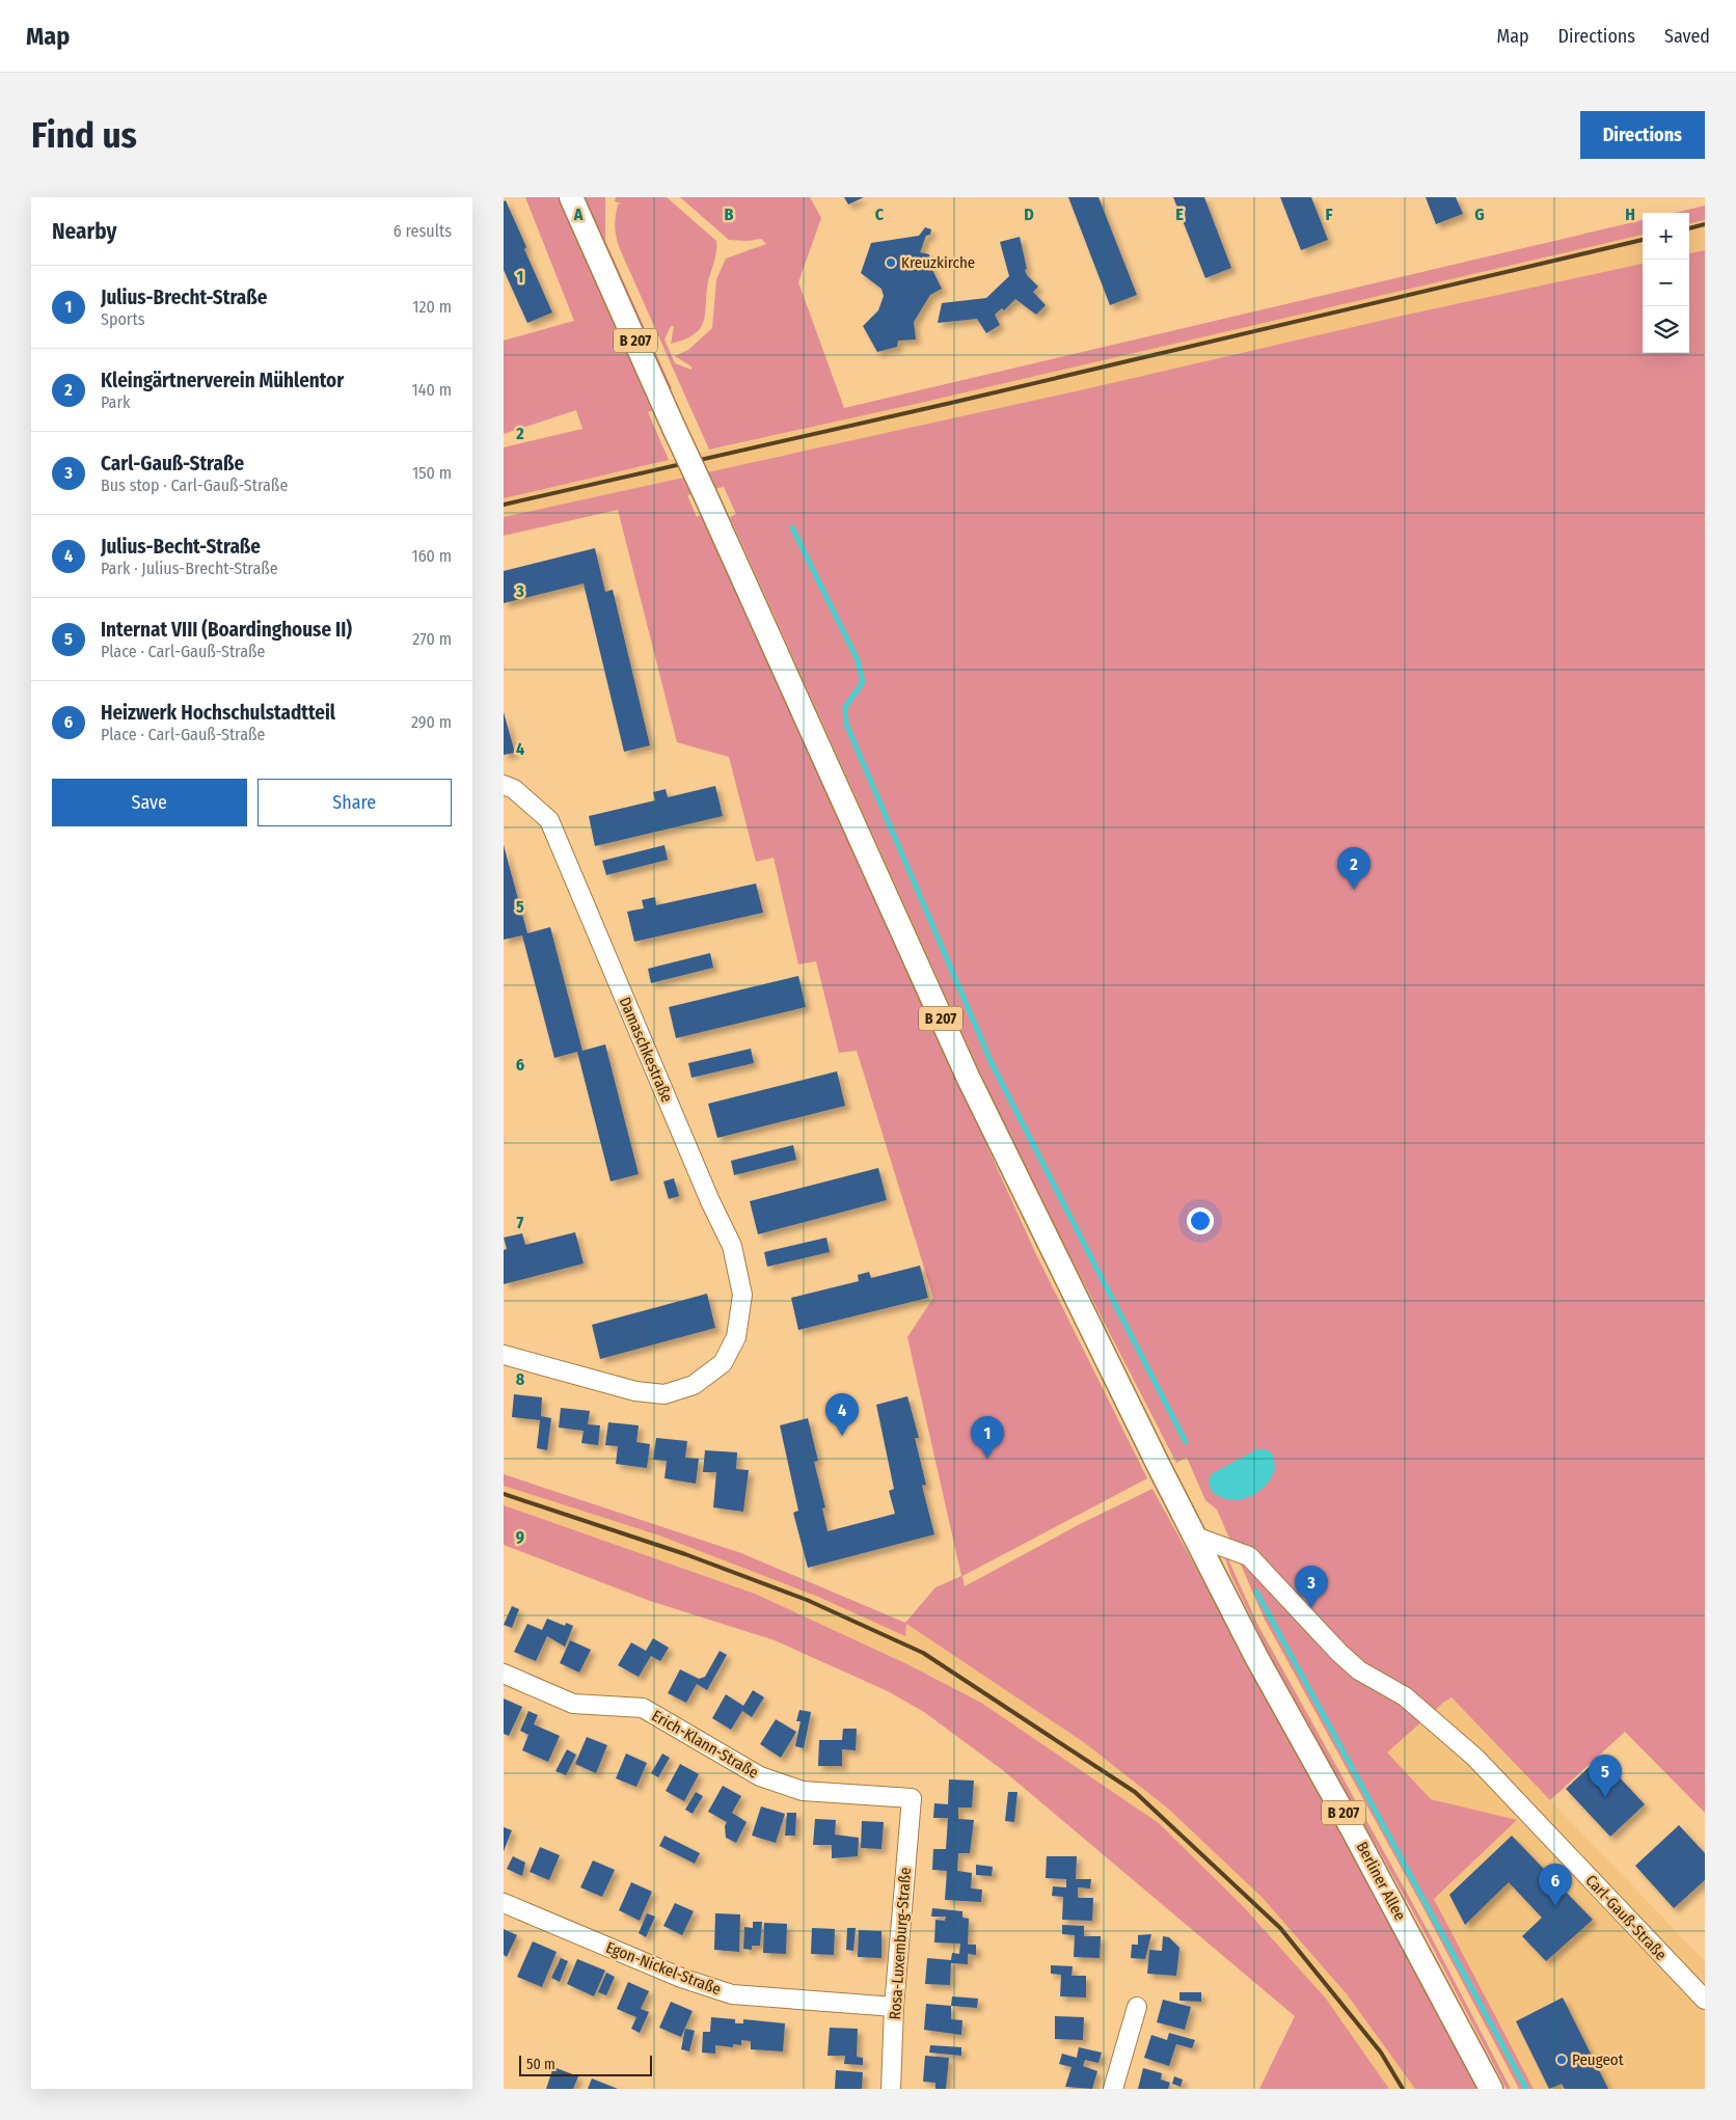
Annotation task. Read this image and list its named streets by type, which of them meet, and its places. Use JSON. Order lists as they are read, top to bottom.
{
  "streets": {
    "main road": ["B 207", "Berliner Allee"],
    "street": [
      "Damaschkestraße",
      "Erich-Klann-Straße",
      "Carl-Gauß-Straße",
      "Rosa-Luxemburg-Straße",
      "Egon-Nickel-Straße"
    ]
  },
  "crossings": [
    ["B 207", "Berliner Allee"],
    ["B 207", "Carl-Gauß-Straße"],
    ["Erich-Klann-Straße", "Rosa-Luxemburg-Straße"],
    ["Berliner Allee", "Carl-Gauß-Straße"],
    ["Rosa-Luxemburg-Straße", "Egon-Nickel-Straße"]
  ],
  "places": ["Kreuzkirche", "Peugeot"],
  "scale_bar": "50 m",
  "page": {
    "header": "Map",
    "nav": ["Map", "Directions", "Saved"],
    "buttons": [
      "Directions",
      ["Save", "Share"]
    ],
    "title": "Find us",
    "heading": ["Nearby", "6 results"],
    "map_buttons": ["+", "−"],
    "list": [
      {
        "mark": "1",
        "name": "Julius-Brecht-Straße",
        "note": "Sports",
        "value": "120 m"
      },
      {
        "mark": "2",
        "name": "Kleingärtnerverein Mühlentor",
        "note": "Park",
        "value": "140 m"
      },
      {
        "mark": "3",
        "name": "Carl-Gauß-Straße",
        "note": "Bus stop · Carl-Gauß-Straße",
        "value": "150 m"
      },
      {
        "mark": "4",
        "name": "Julius-Becht-Straße",
        "note": "Park · Julius-Brecht-Straße",
        "value": "160 m"
      },
      {
        "mark": "5",
        "name": "Internat VIII (Boardinghouse II)",
        "note": "Place · Carl-Gauß-Straße",
        "value": "270 m"
      },
      {
        "mark": "6",
        "name": "Heizwerk Hochschulstadtteil",
        "note": "Place · Carl-Gauß-Straße",
        "value": "290 m"
      }
    ],
    "pins": [
      "2",
      "4",
      "1",
      "3",
      "5",
      "6"
    ],
    "scale": "50 m"
  },
  "grid": {
    "columns": [
      "A",
      "B",
      "C",
      "D",
      "E",
      "F",
      "G",
      "H"
    ],
    "rows": [
      "1",
      "2",
      "3",
      "4",
      "5",
      "6",
      "7",
      "8",
      "9"
    ]
  }
}
